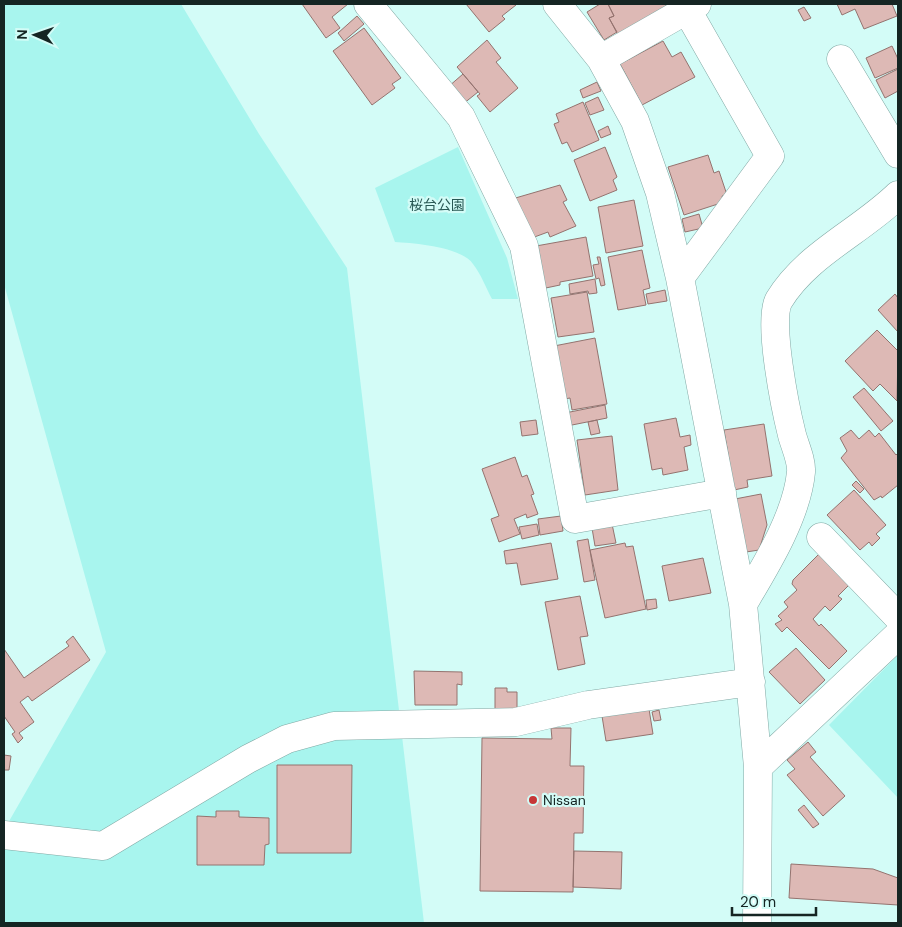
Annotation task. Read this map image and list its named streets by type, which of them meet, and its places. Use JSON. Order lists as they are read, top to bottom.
{
  "parks": ["桜台公園"],
  "places": ["Nissan"],
  "scale_bar": "20 m",
  "north": "left"
}
